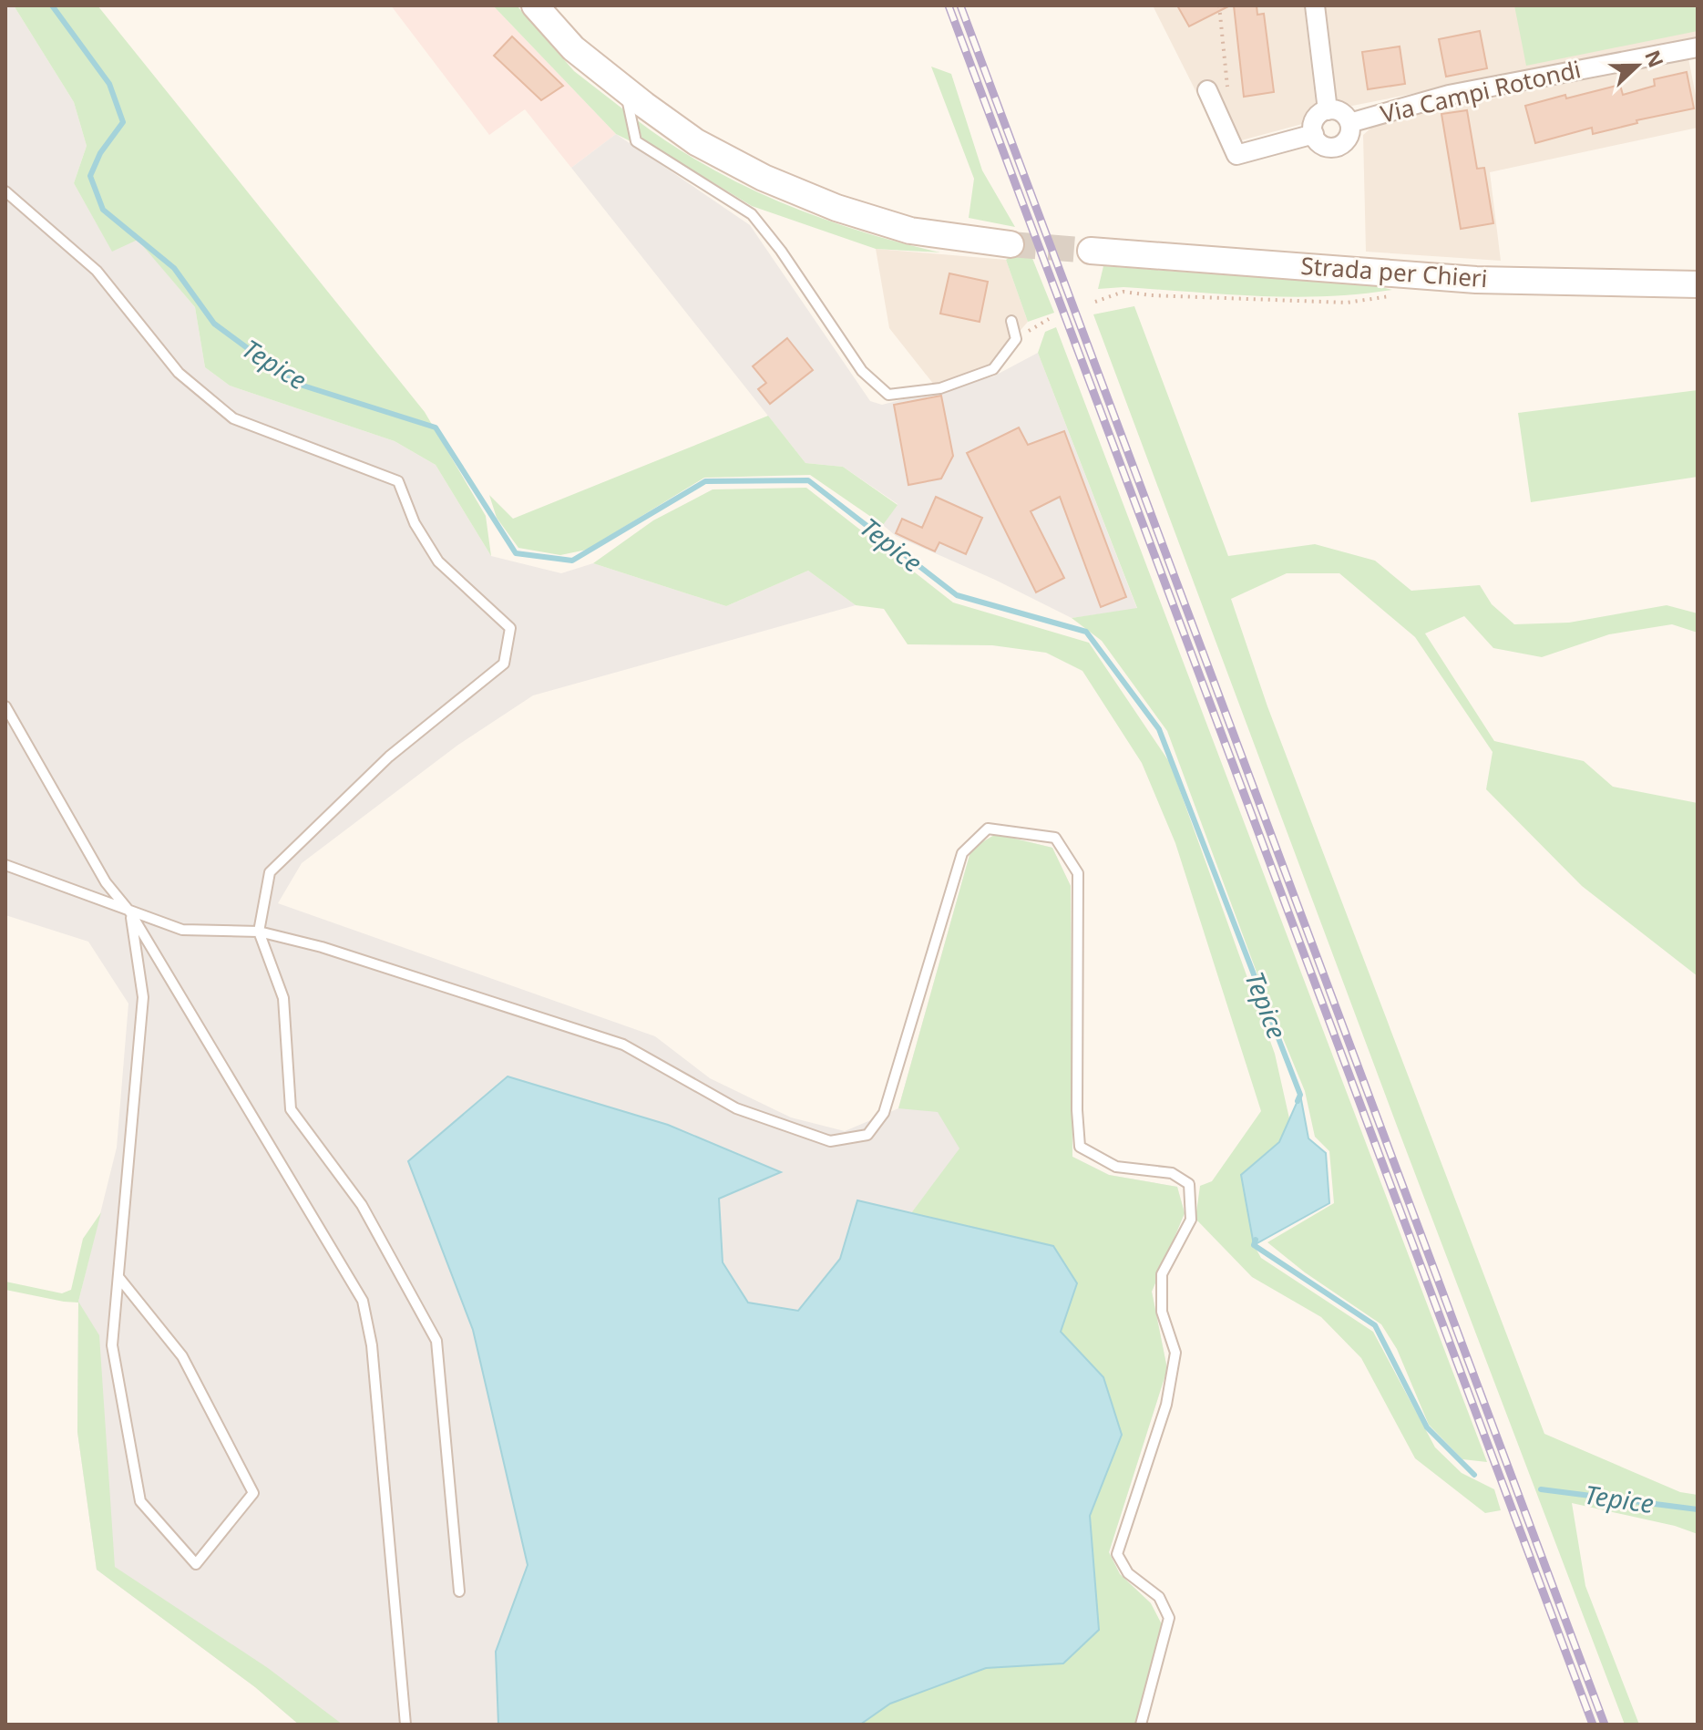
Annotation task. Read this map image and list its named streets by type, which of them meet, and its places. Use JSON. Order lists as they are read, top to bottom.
{
  "streets": {
    "main road": ["Strada per Chieri"],
    "street": ["Via Campi Rotondi"]
  },
  "water": ["Tepice"],
  "north": "right"
}
